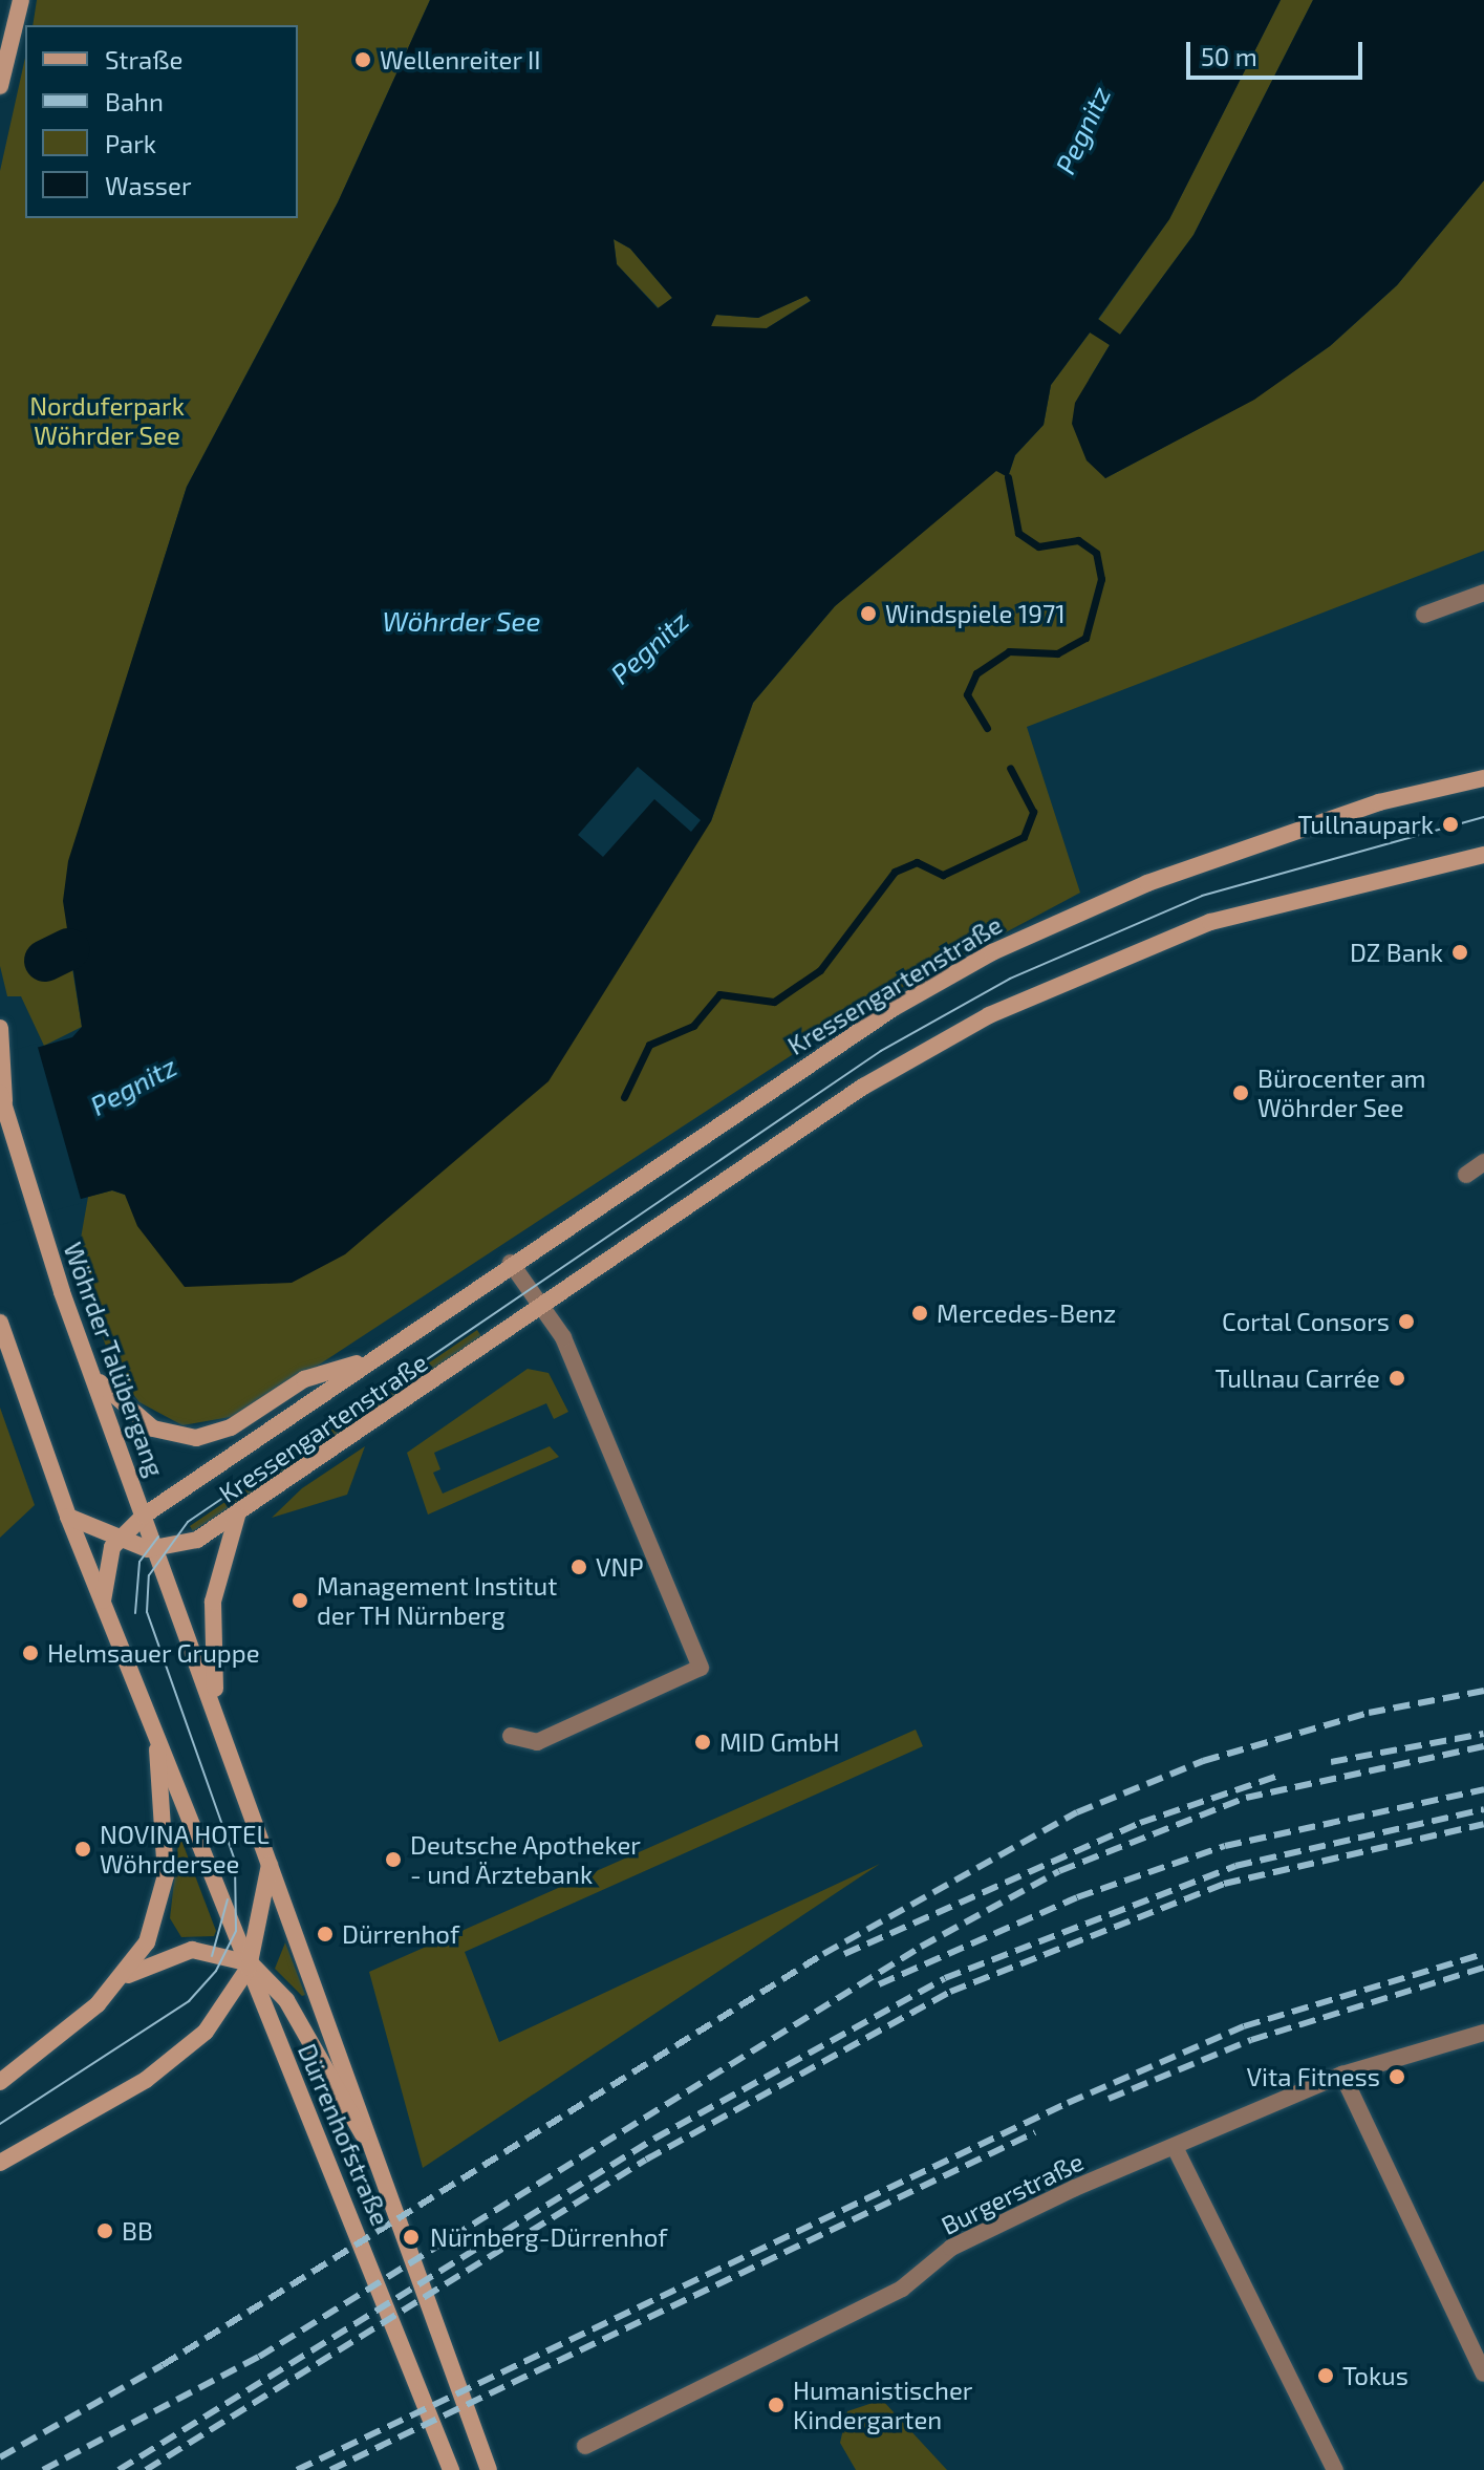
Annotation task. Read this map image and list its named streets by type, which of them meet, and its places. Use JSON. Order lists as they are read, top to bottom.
{
  "streets": {
    "main road": ["Kressengartenstraße", "Wöhrder Talübergang", "Dürrenhofstraße"],
    "street": ["Burgerstraße"]
  },
  "crossings": [
    ["Kressengartenstraße", "Wöhrder Talübergang"],
    ["Kressengartenstraße", "Dürrenhofstraße"],
    ["Wöhrder Talübergang", "Dürrenhofstraße"]
  ],
  "water": ["Pegnitz", "Wöhrder See"],
  "parks": ["Norduferpark Wöhrder See"],
  "places": [
    "Wellenreiter II",
    "Windspiele 1971",
    "Tullnaupark",
    "DZ Bank",
    "Bürocenter am Wöhrder See",
    "Mercedes-Benz",
    "Cortal Consors",
    "Tullnau Carrée",
    "VNP",
    "Management Institut der TH Nürnberg",
    "Helmsauer Gruppe",
    "MID GmbH",
    "NOVINA HOTEL Wöhrdersee",
    "Deutsche Apotheker - und Ärztebank",
    "Dürrenhof",
    "Vita Fitness",
    "BB",
    "Nürnberg-Dürrenhof",
    "Tokus",
    "Humanistischer Kindergarten"
  ],
  "legend": [
    "Straße",
    "Bahn",
    "Park",
    "Wasser"
  ],
  "scale_bar": "50 m"
}
